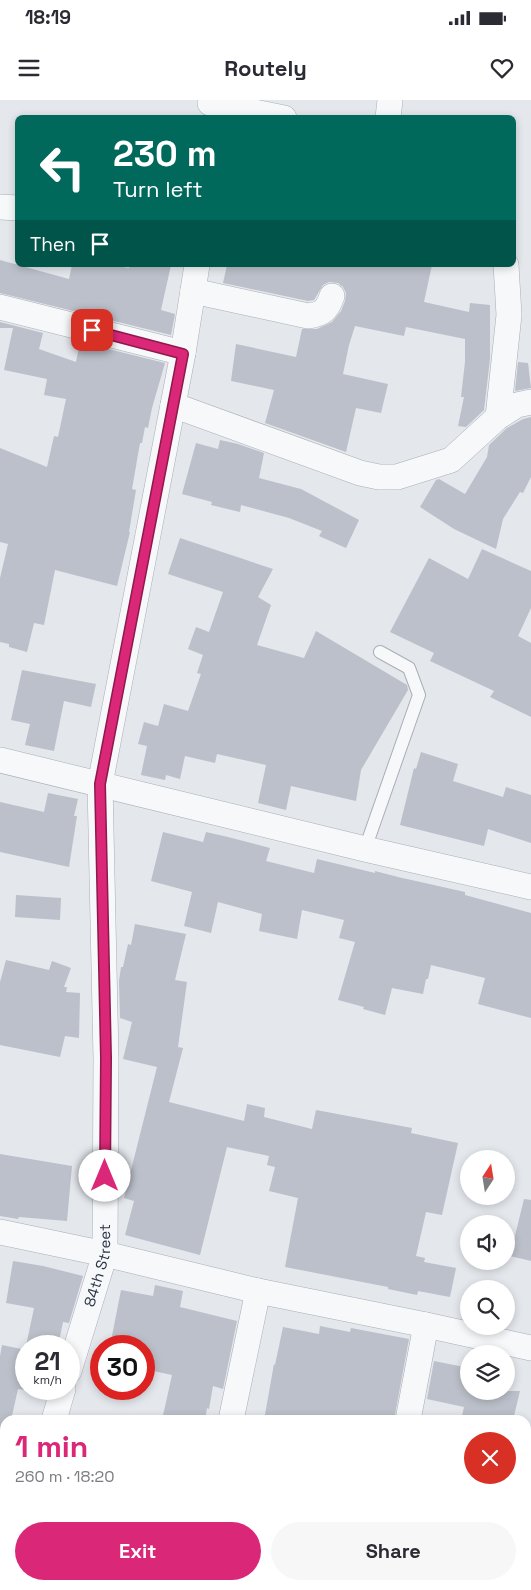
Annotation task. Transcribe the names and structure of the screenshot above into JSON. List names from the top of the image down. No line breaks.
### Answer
{"streets":{"street":["84th Street"]},"north":"top","page":{"status":"18:19","header":"Routely","turn":["230 m","Turn left"],"then":"Then","speed":"21 km/h","limit":"30","heading":["1 min","260 m · 18:20"],"buttons":["Exit","Share"]}}
